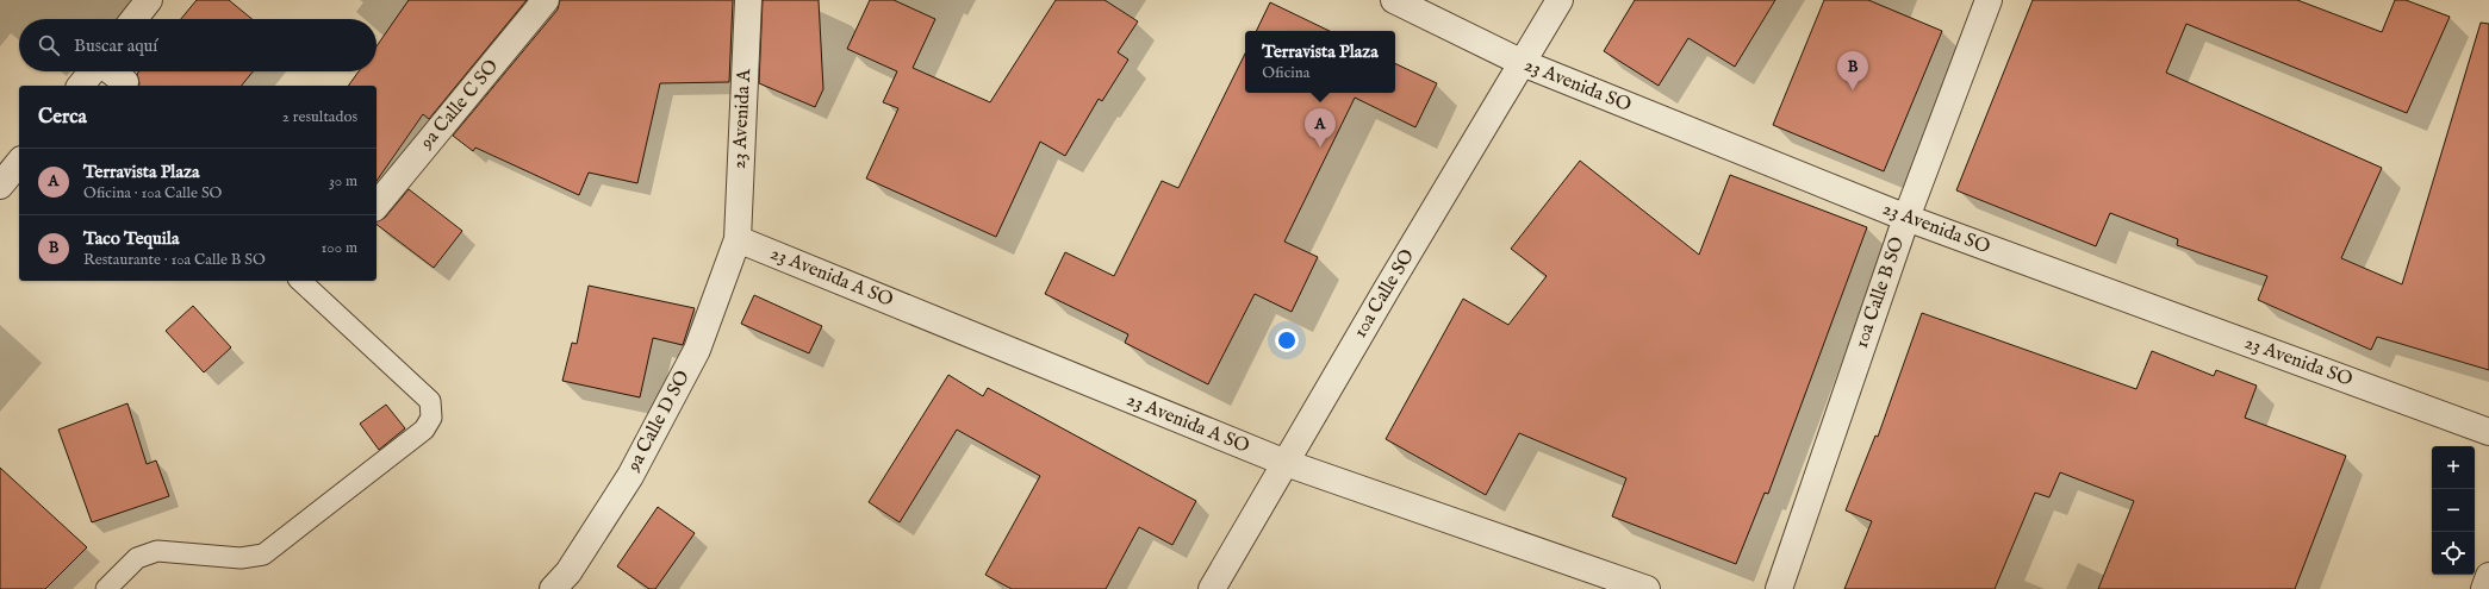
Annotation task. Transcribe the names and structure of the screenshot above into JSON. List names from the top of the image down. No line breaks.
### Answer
{"streets":{"street":["23 Avenida SO","9a Calle C SO","23 Avenida A","23 Avenida A SO","10a Calle B SO","10a Calle SO","9a Calle D SO"]},"crossings":[["23 Avenida SO","10a Calle B SO"],["23 Avenida SO","10a Calle SO"],["23 Avenida A","23 Avenida A SO"],["23 Avenida A","9a Calle D SO"],["23 Avenida A SO","10a Calle SO"],["23 Avenida A SO","9a Calle D SO"]],"page":{"search":"Buscar aquí","popup":["Terravista Plaza","Oficina"],"pins":["B","A"],"heading":["Cerca","2 resultados"],"list":[{"mark":"A","name":"Terravista Plaza","note":"Oficina · 10a Calle SO","value":"30 m"},{"mark":"B","name":"Taco Tequila","note":"Restaurante · 10a Calle B SO","value":"100 m"}],"map_buttons":["+","−"]}}
